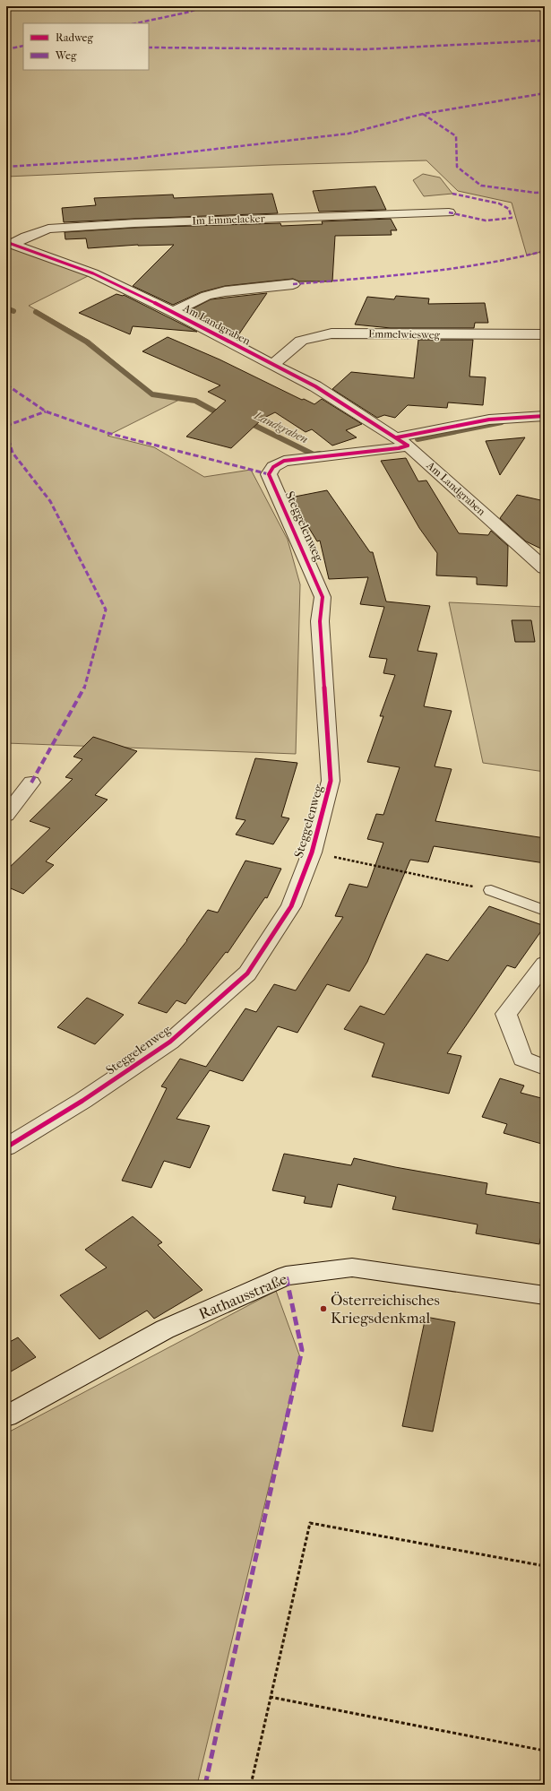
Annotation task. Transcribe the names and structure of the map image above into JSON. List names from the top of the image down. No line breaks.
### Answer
{"streets":{"street":["Im Emmelacker","Am Landgraben","Emmelwiesweg","Steggelenweg","Rathausstraße"]},"crossings":[["Im Emmelacker","Am Landgraben"],["Am Landgraben","Emmelwiesweg"],["Am Landgraben","Steggelenweg"]],"water":["Landgraben"],"places":["Österreichisches Kriegsdenkmal"],"legend":["Radweg","Weg"]}
